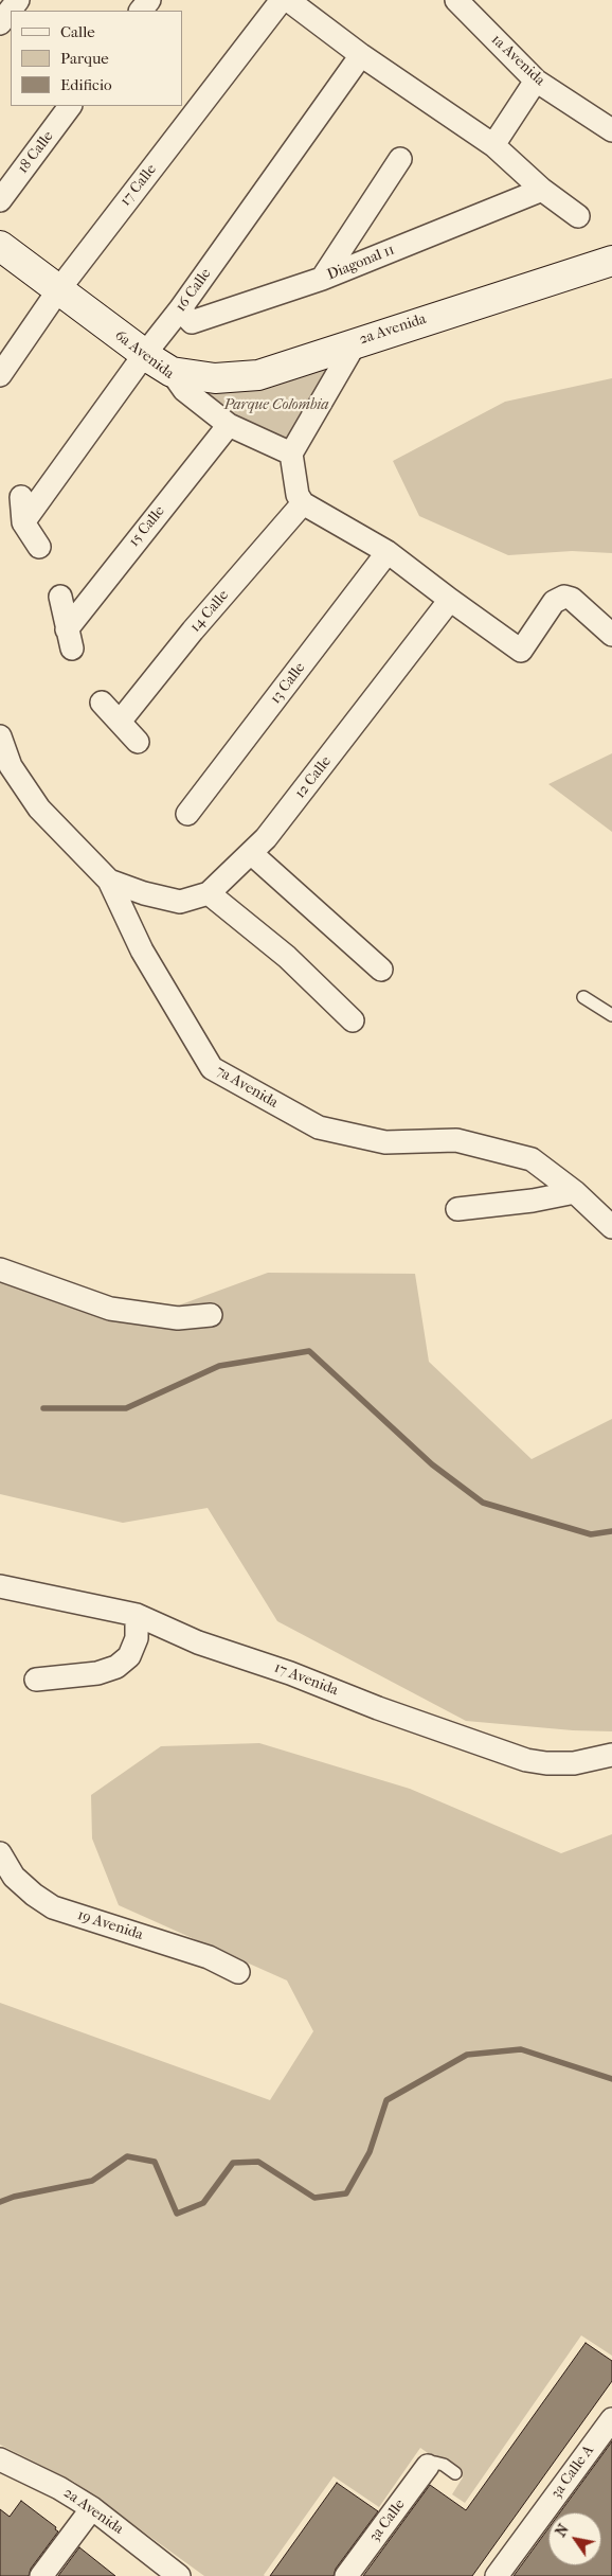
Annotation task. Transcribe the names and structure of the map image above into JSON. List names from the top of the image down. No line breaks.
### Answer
{"streets":{"main road":["2a Avenida","6a Avenida"],"street":["1a Avenida","18 Calle","17 Calle","Diagonal 11","16 Calle","15 Calle","14 Calle","13 Calle","12 Calle","7a Avenida","17 Avenida","19 Avenida","3a Calle A","3a Calle"]},"crossings":[["17 Calle","6a Avenida"],["Diagonal 11","16 Calle"],["16 Calle","6a Avenida"],["2a Avenida","6a Avenida"],["6a Avenida","15 Calle"],["12 Calle","7a Avenida"]],"parks":["Parque Colombia"],"legend":["Calle","Parque","Edificio"],"north":"top left"}
